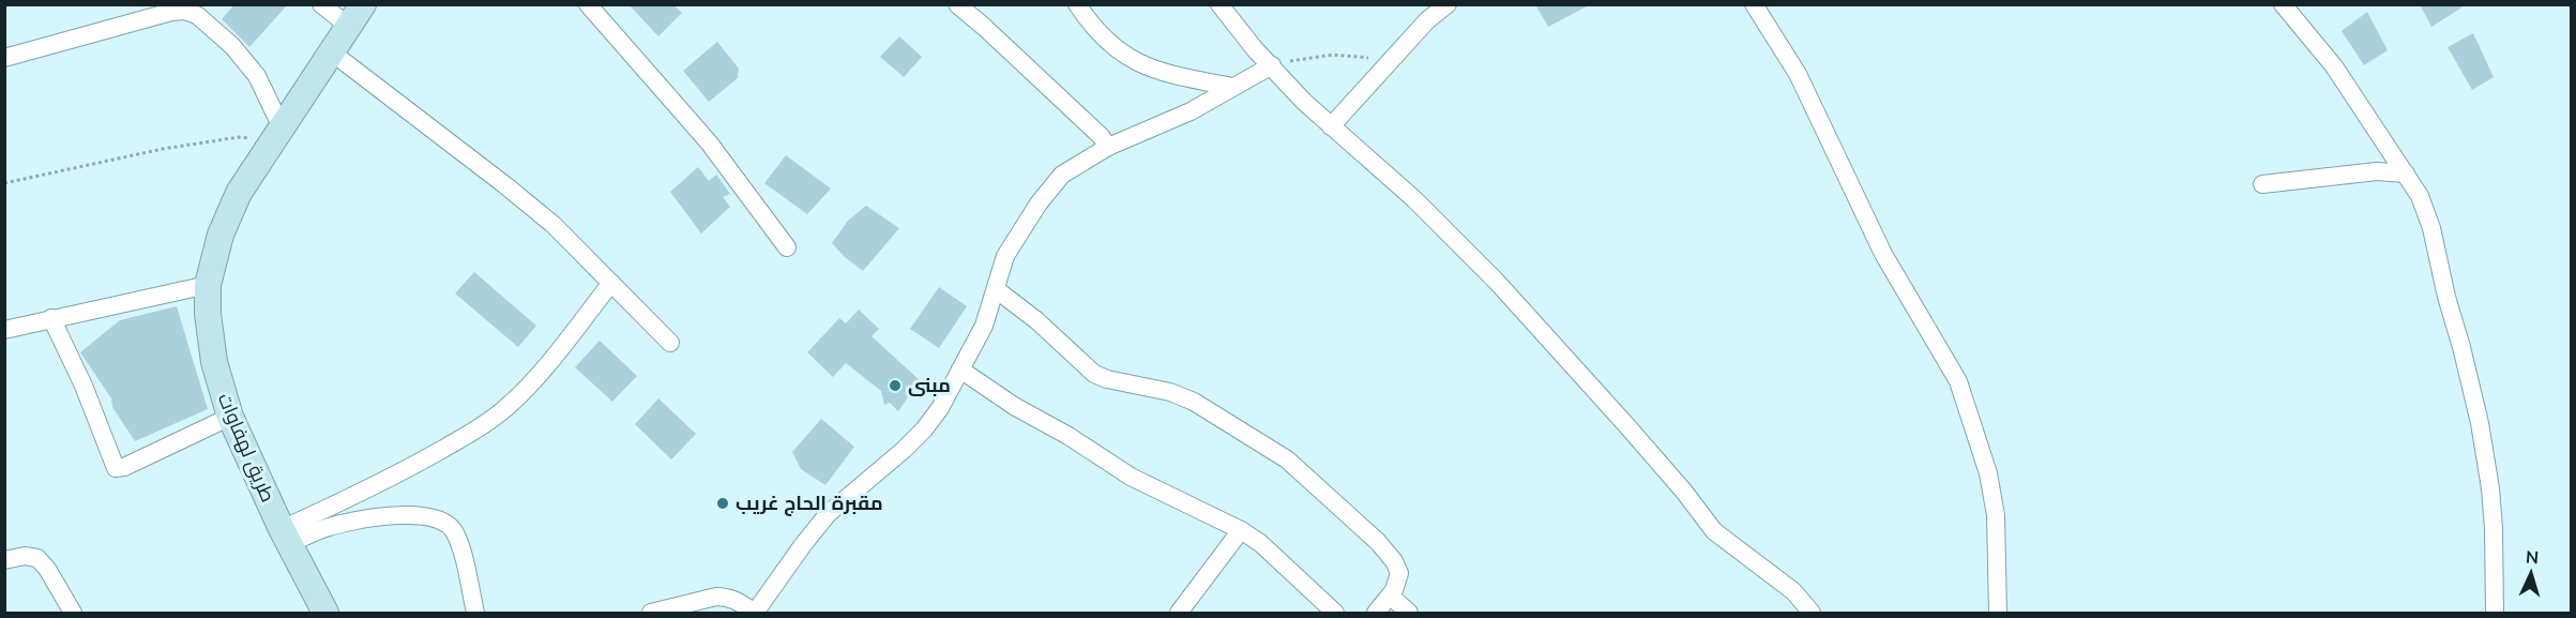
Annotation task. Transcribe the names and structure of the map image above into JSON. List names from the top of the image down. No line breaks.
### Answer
{"streets":{"street":["طريق لهفاوات"]},"places":["مبنى","مقبرة الحاج غريب"],"north":"top"}
